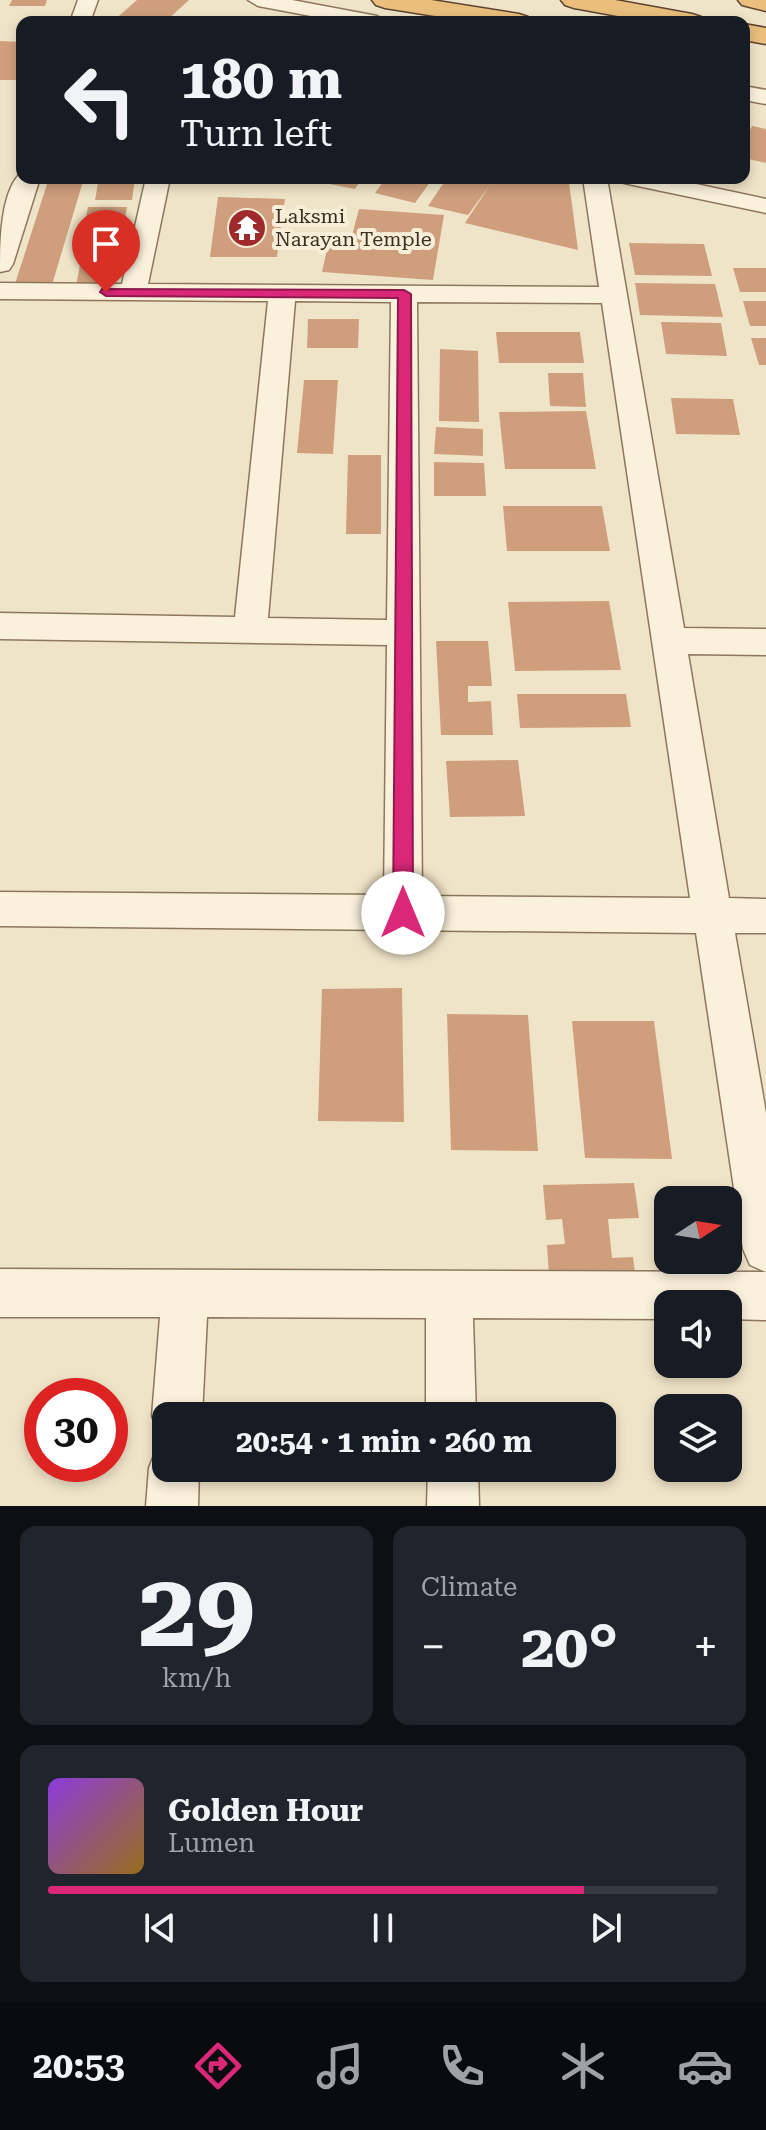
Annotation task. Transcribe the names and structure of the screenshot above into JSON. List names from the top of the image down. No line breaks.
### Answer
{"places":{"temple":["Laksmi Narayan Temple"]},"north":"right","page":{"turn":["180 m","Turn left"],"limit":"30","trip":"20:54 · 1 min · 260 m","tile":[["29","km/h"],"Climate"],"heat":["−","20°","+"],"song":["Golden Hour","Lumen"],"tabs":"20:53"}}
